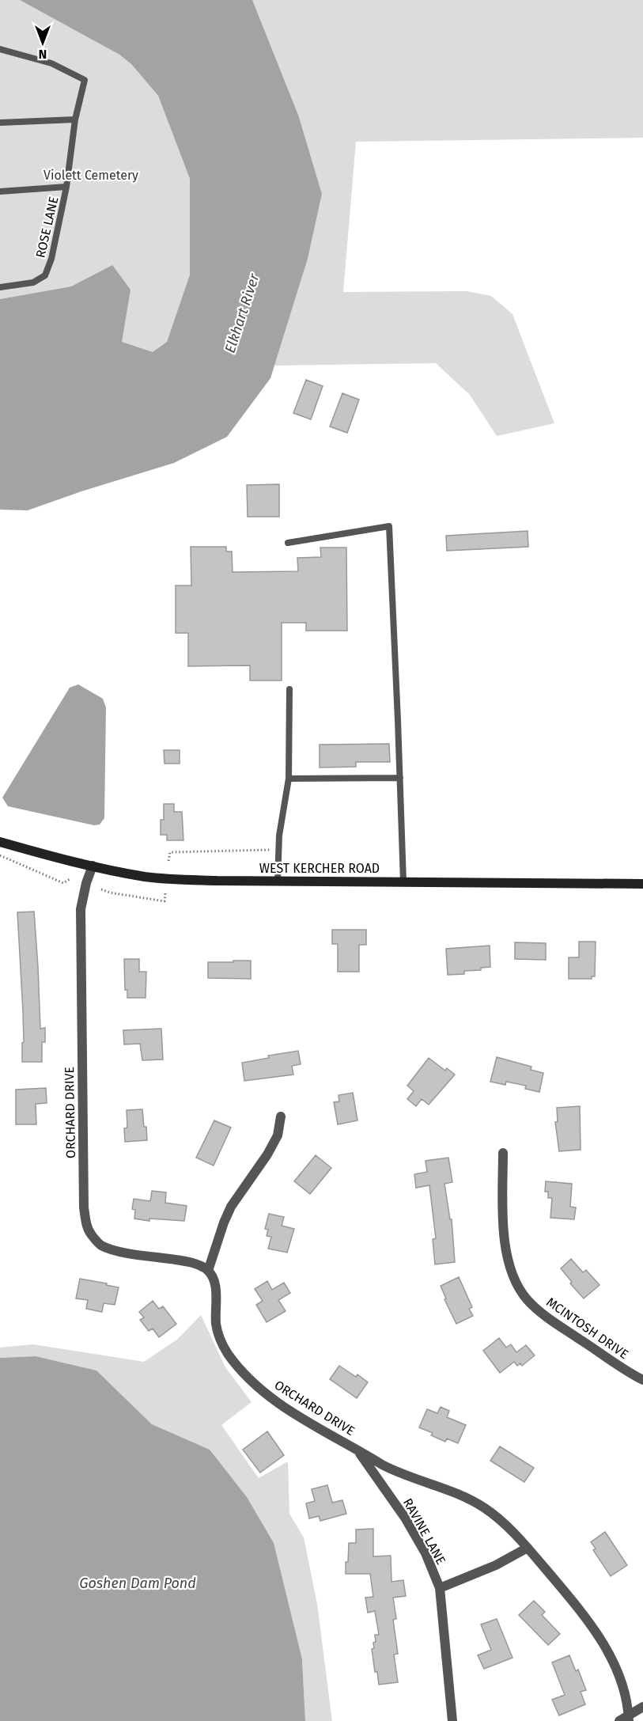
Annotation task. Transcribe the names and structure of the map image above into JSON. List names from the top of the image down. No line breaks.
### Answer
{"streets":{"main road":["WEST KERCHER ROAD"],"street":["ORCHARD DRIVE","MCINTOSH DRIVE","RAVINE LANE"],"lane":["ROSE LANE"]},"crossings":[["WEST KERCHER ROAD","ORCHARD DRIVE"],["ORCHARD DRIVE","RAVINE LANE"]],"water":["Elkhart River","Goshen Dam Pond"],"parks":["Violett Cemetery"],"north":"bottom"}
